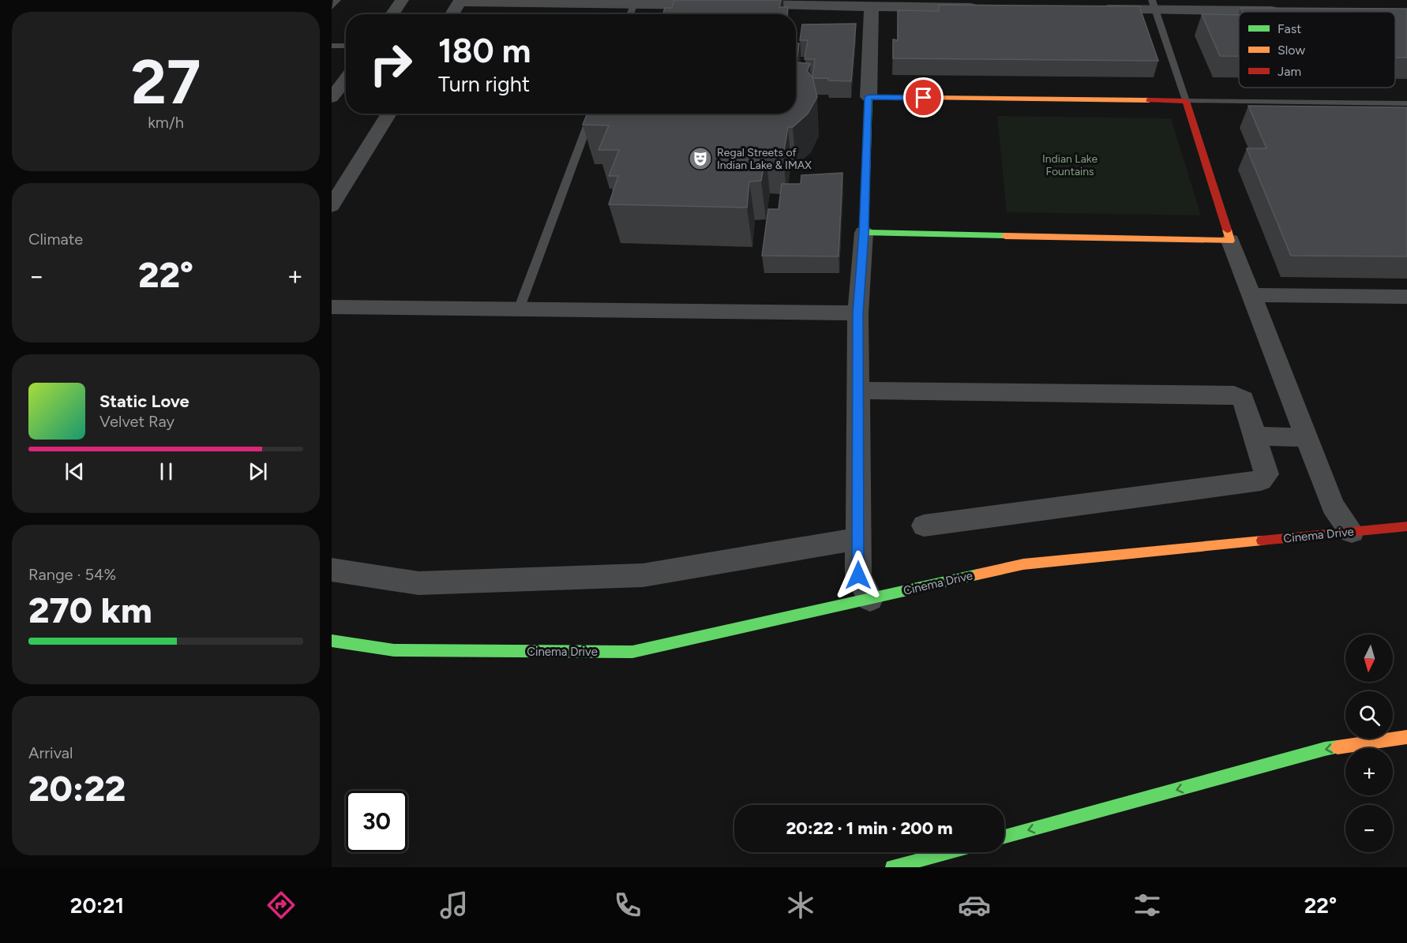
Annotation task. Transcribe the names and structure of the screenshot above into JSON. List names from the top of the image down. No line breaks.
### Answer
{"streets":{"main road":["Cinema Drive"]},"parks":["Indian Lake Fountains"],"places":{"theatre":["Regal Streets of Indian Lake & IMAX"]},"legend":["Fast","Slow","Jam"],"north":"bottom","page":{"tile":[["27","km/h"],"Climate",["Range · 54%","270 km"],["Arrival","20:22"]],"turn":["180 m","Turn right"],"heat":["−","22°","+"],"song":["Static Love","Velvet Ray"],"map_buttons":["+","−"],"limit":"30","trip":"20:22 · 1 min · 200 m","tabs":["20:21","22°"]}}
